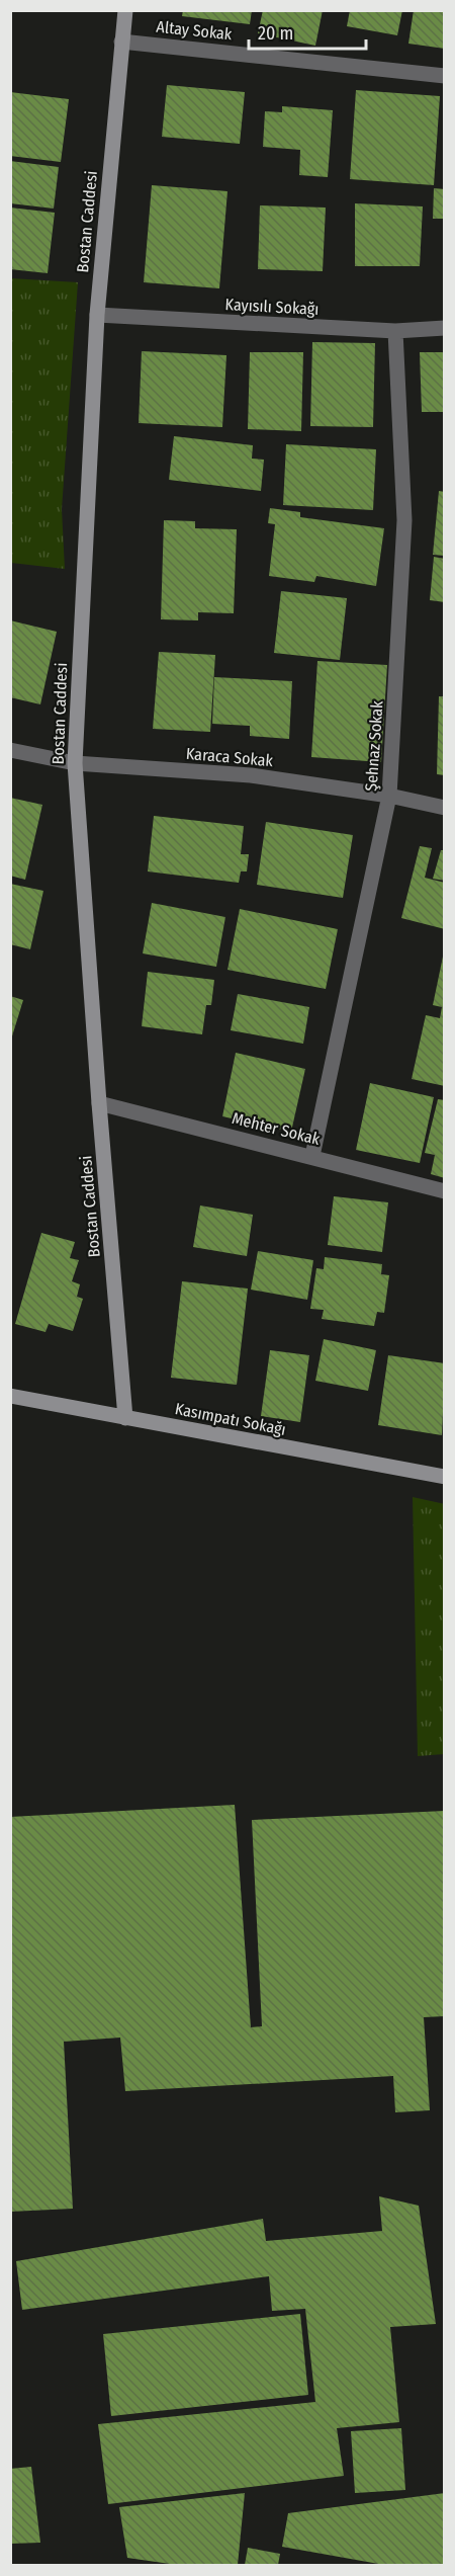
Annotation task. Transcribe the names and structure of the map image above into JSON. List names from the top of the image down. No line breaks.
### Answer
{"streets":{"street":["Altay Sokak","Bostan Caddesi","Kayısılı Sokağı","Şehnaz Sokak","Karaca Sokak","Mehter Sokak","Kasımpatı Sokağı"]},"crossings":[["Altay Sokak","Bostan Caddesi"],["Bostan Caddesi","Kayısılı Sokağı"],["Bostan Caddesi","Karaca Sokak"],["Bostan Caddesi","Mehter Sokak"],["Bostan Caddesi","Kasımpatı Sokağı"],["Kayısılı Sokağı","Şehnaz Sokak"],["Şehnaz Sokak","Karaca Sokak"],["Şehnaz Sokak","Mehter Sokak"]],"scale_bar":"20 m"}
